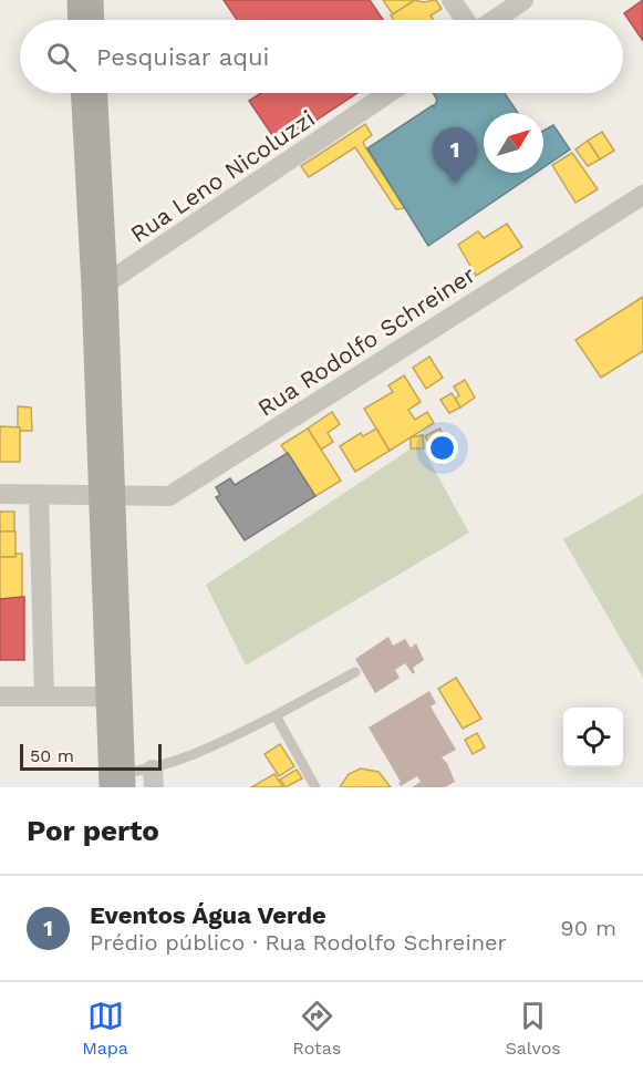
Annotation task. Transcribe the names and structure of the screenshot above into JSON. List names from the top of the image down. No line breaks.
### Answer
{"streets":{"street":["Rua Leno Nicoluzzi","Rua Rodolfo Schreiner"]},"scale_bar":"50 m","north":"top right","page":{"search":"Pesquisar aqui","pins":"1","scale":"50 m","heading":"Por perto","list":[{"mark":"1","name":"Eventos Água Verde","note":"Prédio público · Rua Rodolfo Schreiner","value":"90 m"}],"nav":["Mapa","Rotas","Salvos"]}}
